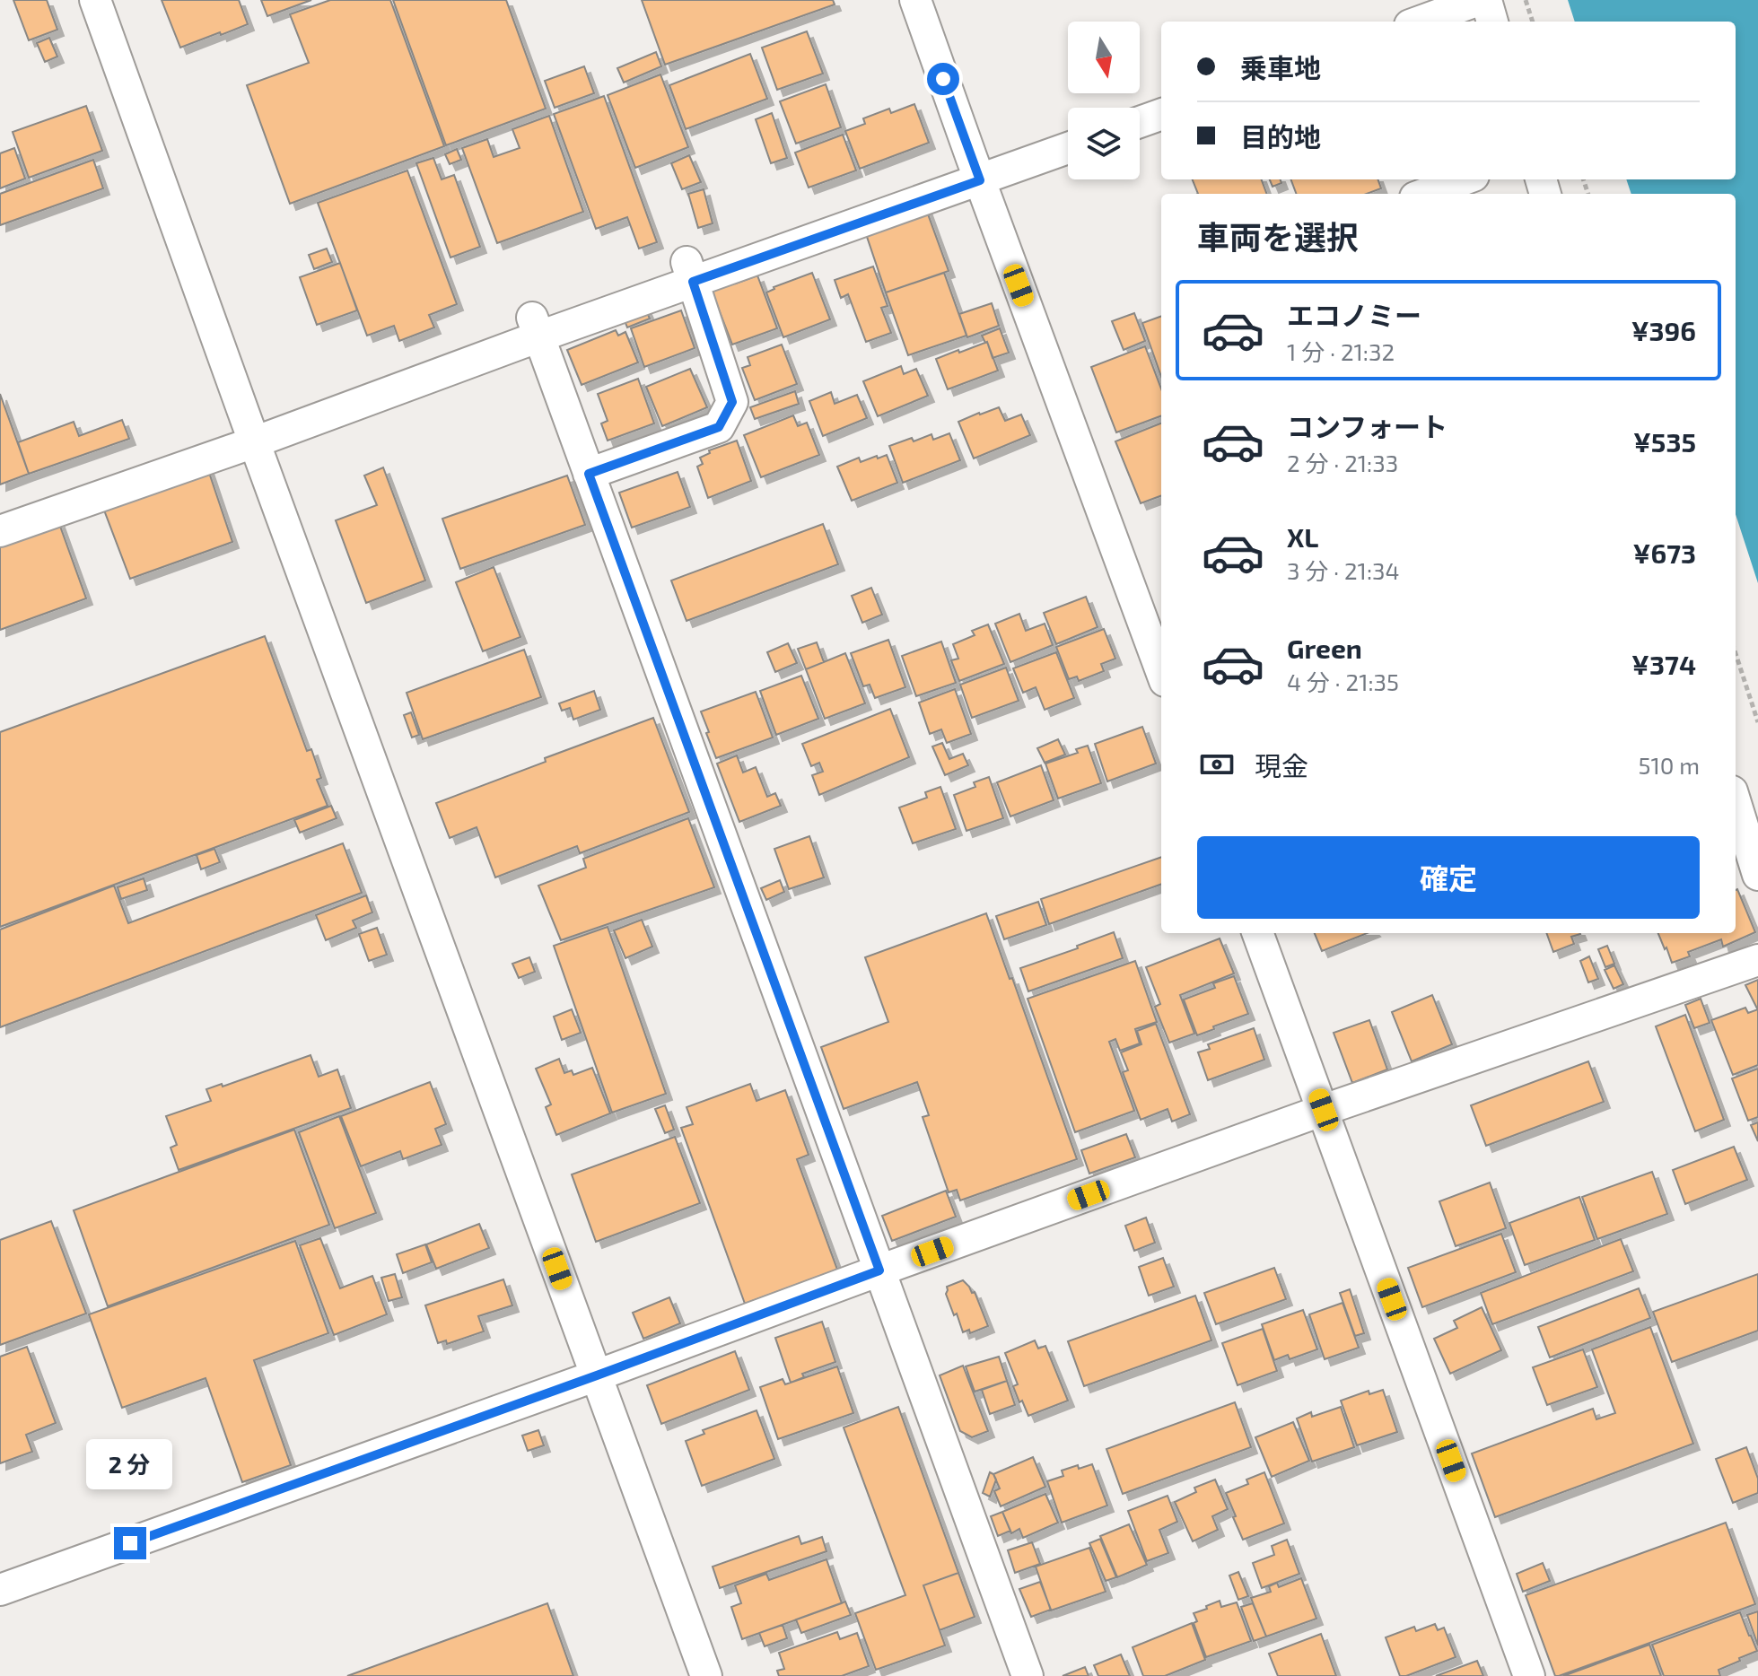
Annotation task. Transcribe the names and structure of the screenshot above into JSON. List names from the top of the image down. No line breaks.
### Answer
{"north":"bottom","page":{"banner":["乗車地","目的地"],"heading":"車両を選択","list":[{"name":"エコノミー","note":"1 分 · 21:32","value":"¥396"},{"name":"コンフォート","note":"2 分 · 21:33","value":"¥535"},{"name":"XL","note":"3 分 · 21:34","value":"¥673"},{"name":"Green","note":"4 分 · 21:35","value":"¥374"}],"pay":["現金","510 m"],"buttons":"確定","bubble":"2 分"}}
